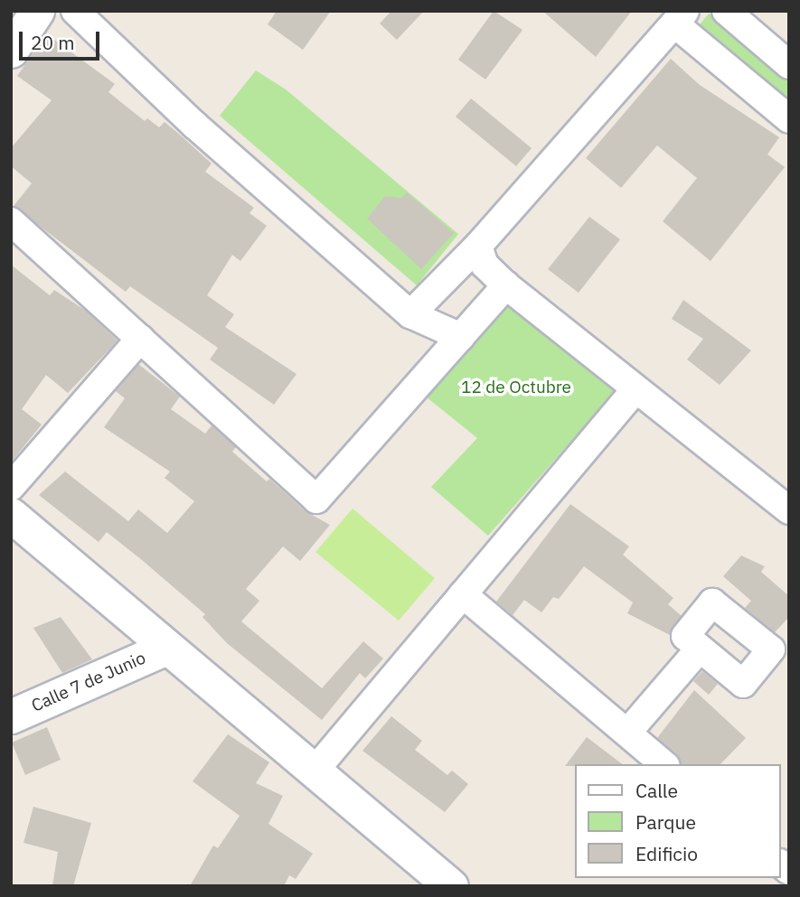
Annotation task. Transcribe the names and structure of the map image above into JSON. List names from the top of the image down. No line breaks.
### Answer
{"streets":{"street":["Calle 7 de Junio"]},"parks":["12 de Octubre"],"legend":["Calle","Parque","Edificio"],"scale_bar":"20 m"}
